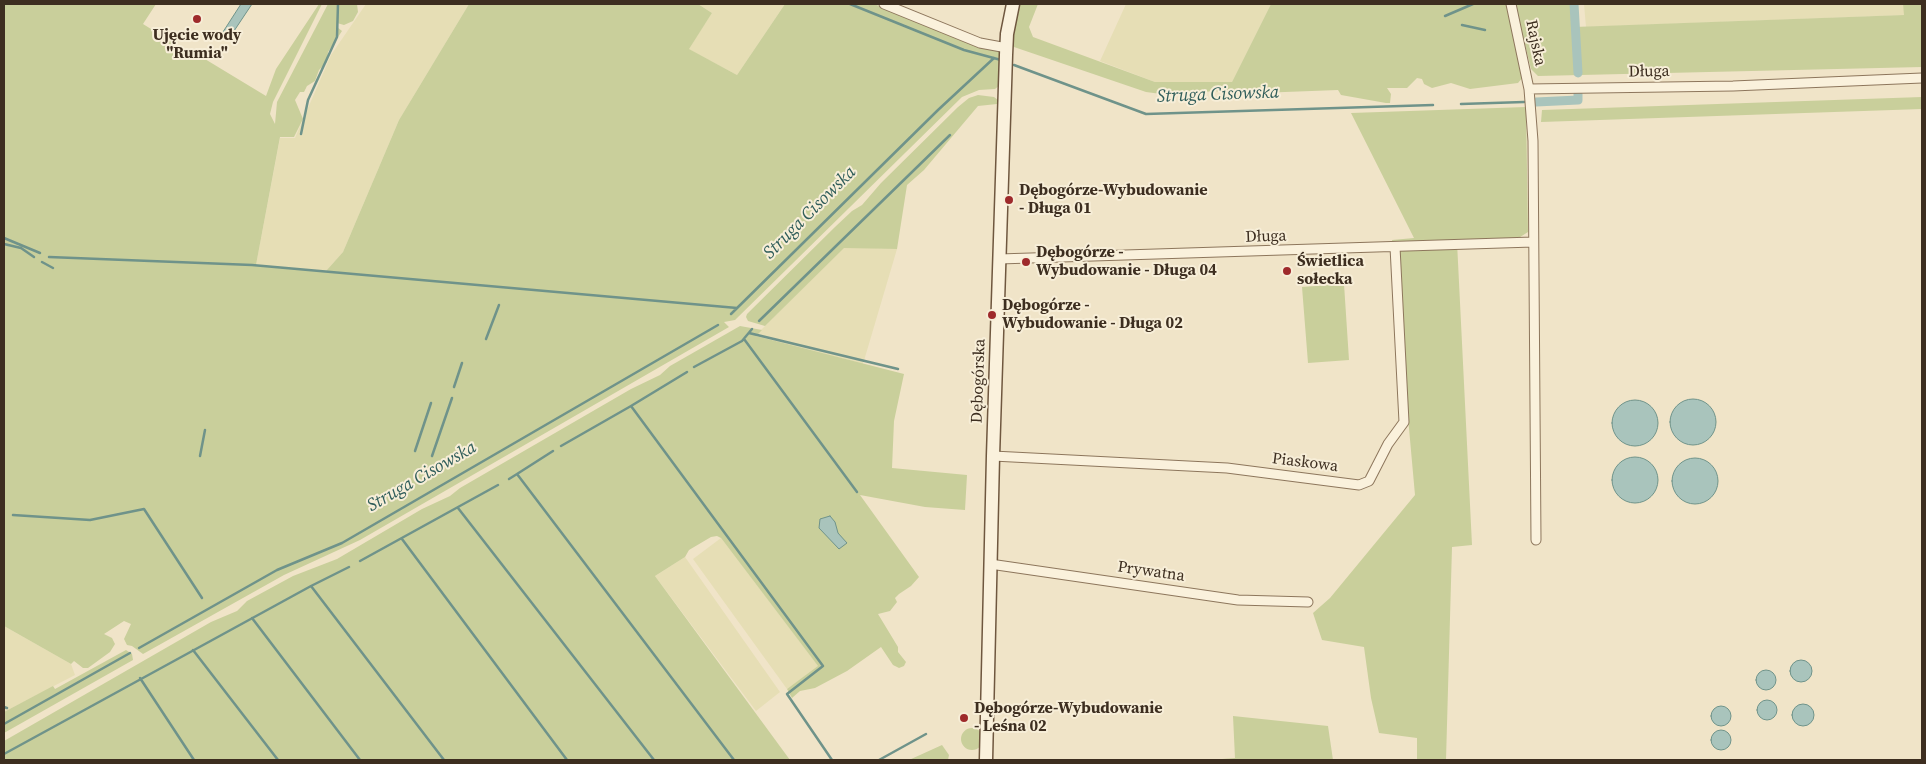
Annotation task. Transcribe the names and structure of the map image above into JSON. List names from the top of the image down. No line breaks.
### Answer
{"streets":{"street":["Rajska","Długa","Dębogórska","Piaskowa","Prywatna"]},"crossings":[["Rajska","Długa"],["Długa","Dębogórska"],["Długa","Piaskowa"],["Dębogórska","Piaskowa"],["Dębogórska","Prywatna"]],"water":["Struga Cisowska"],"places":["Ujęcie wody \"Rumia\"","Dębogórze-Wybudowanie - Długa 01","Dębogórze - Wybudowanie - Długa 04","Świetlica sołecka","Dębogórze - Wybudowanie - Długa 02","Dębogórze-Wybudowanie - Leśna 02"]}
